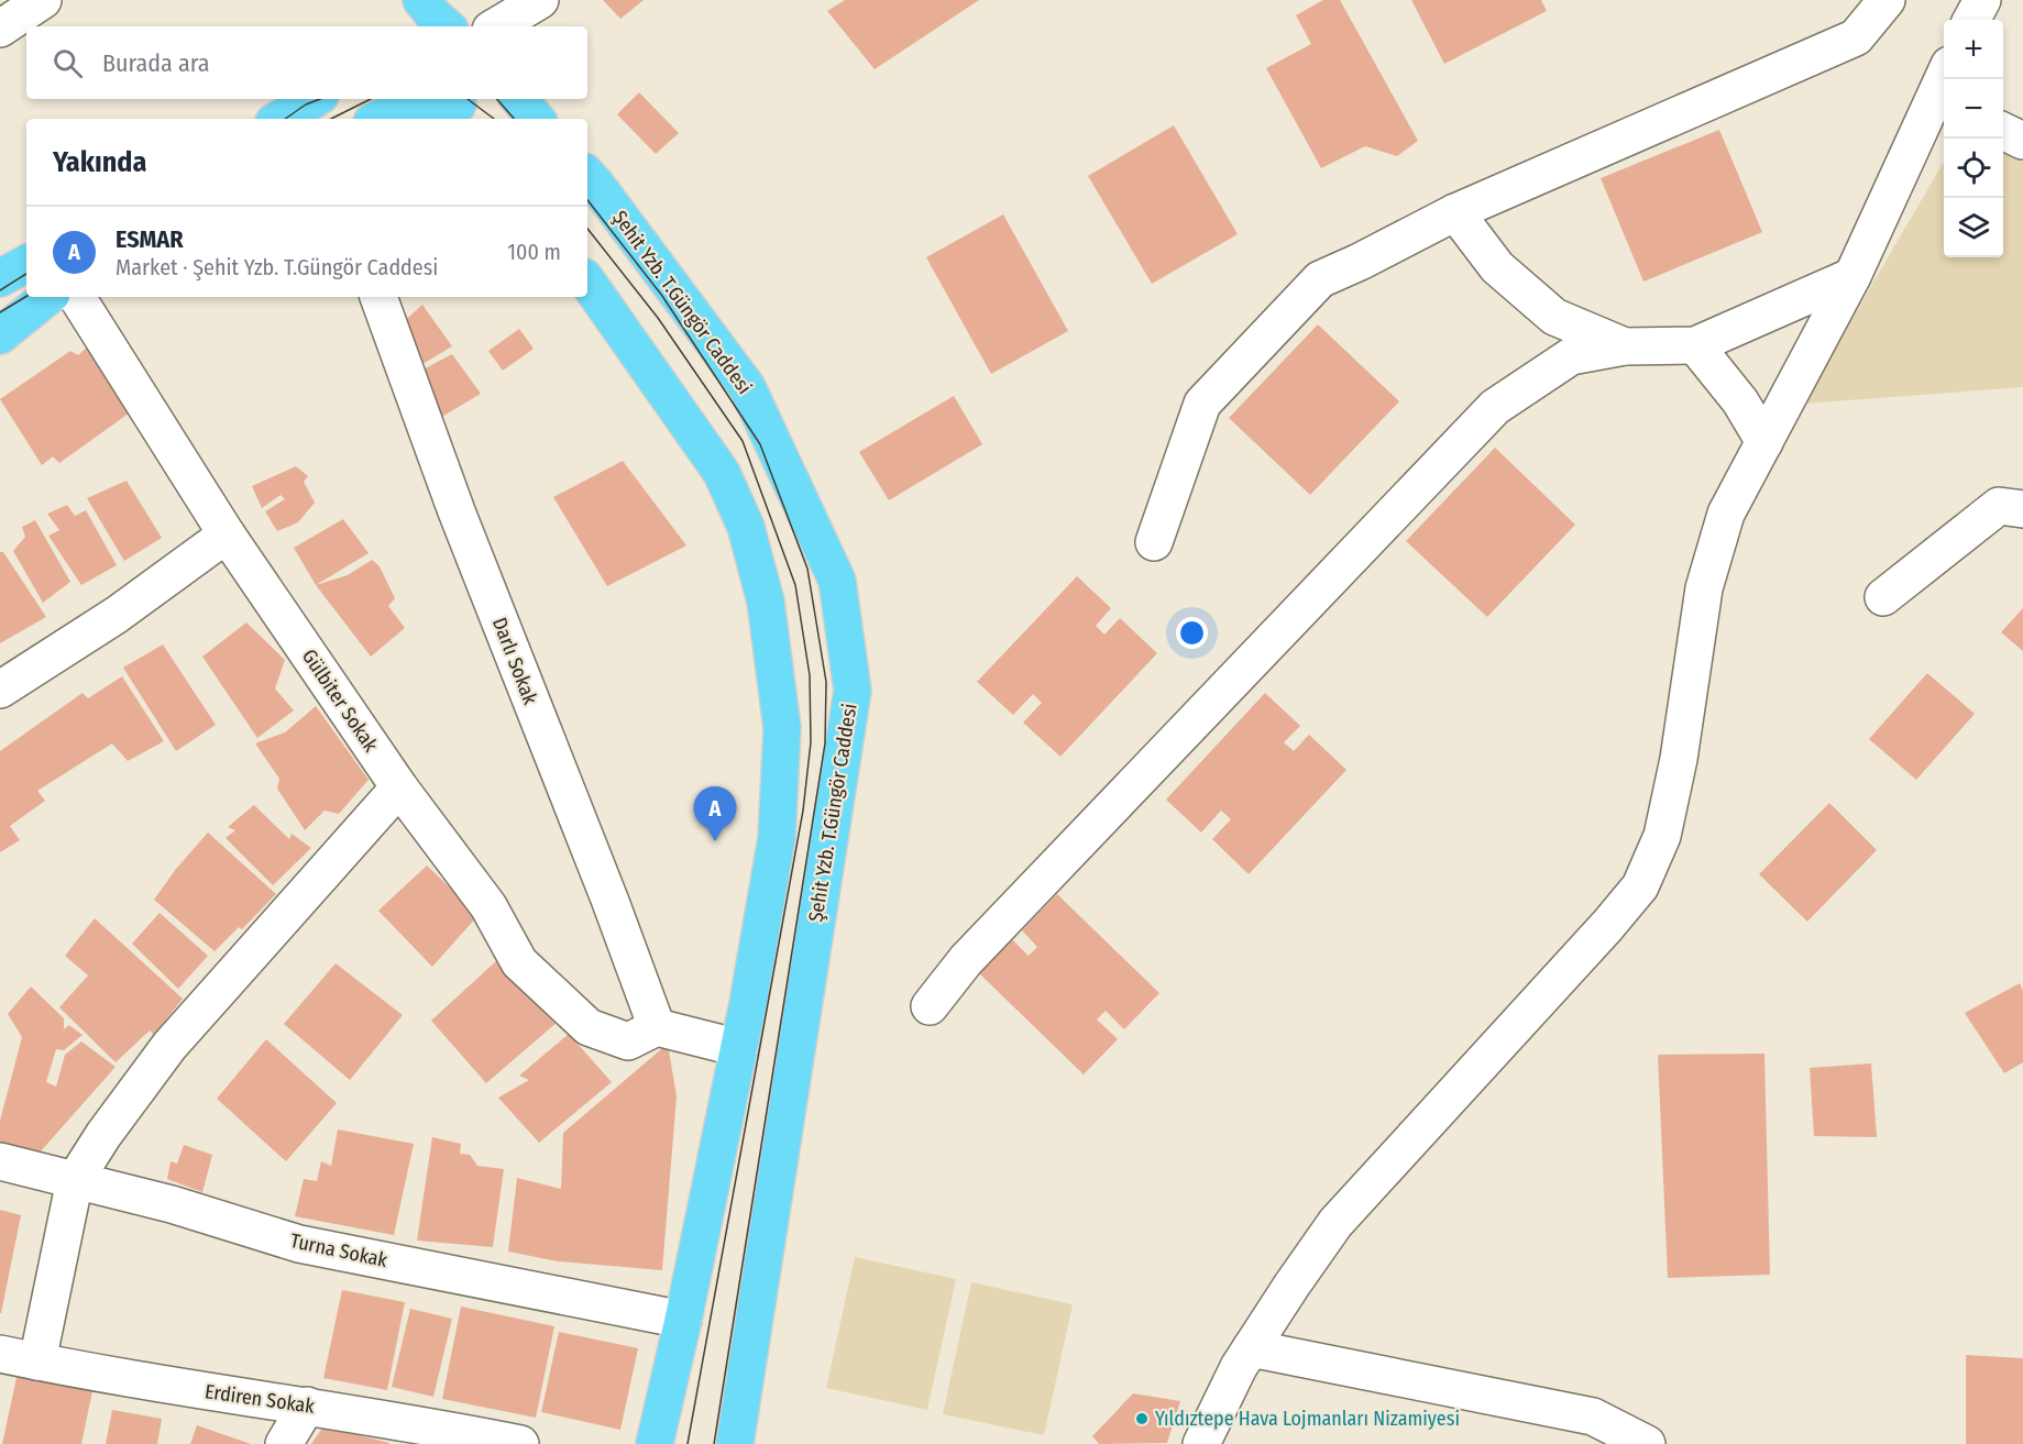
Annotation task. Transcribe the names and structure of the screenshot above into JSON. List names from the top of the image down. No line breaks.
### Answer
{"streets":{"main road":["Şehit Yzb. T.Güngör Caddesi"],"street":["Darlı Sokak","Gülbiter Sokak","Turna Sokak","Erdiren Sokak"]},"crossings":[["Darlı Sokak","Gülbiter Sokak"]],"places":["Yıldıztepe Hava Lojmanları Nizamiyesi"],"page":{"map_buttons":["+","−"],"search":"Burada ara","heading":"Yakında","list":[{"mark":"A","name":"ESMAR","note":"Market · Şehit Yzb. T.Güngör Caddesi","value":"100 m"}],"pins":"A"}}
